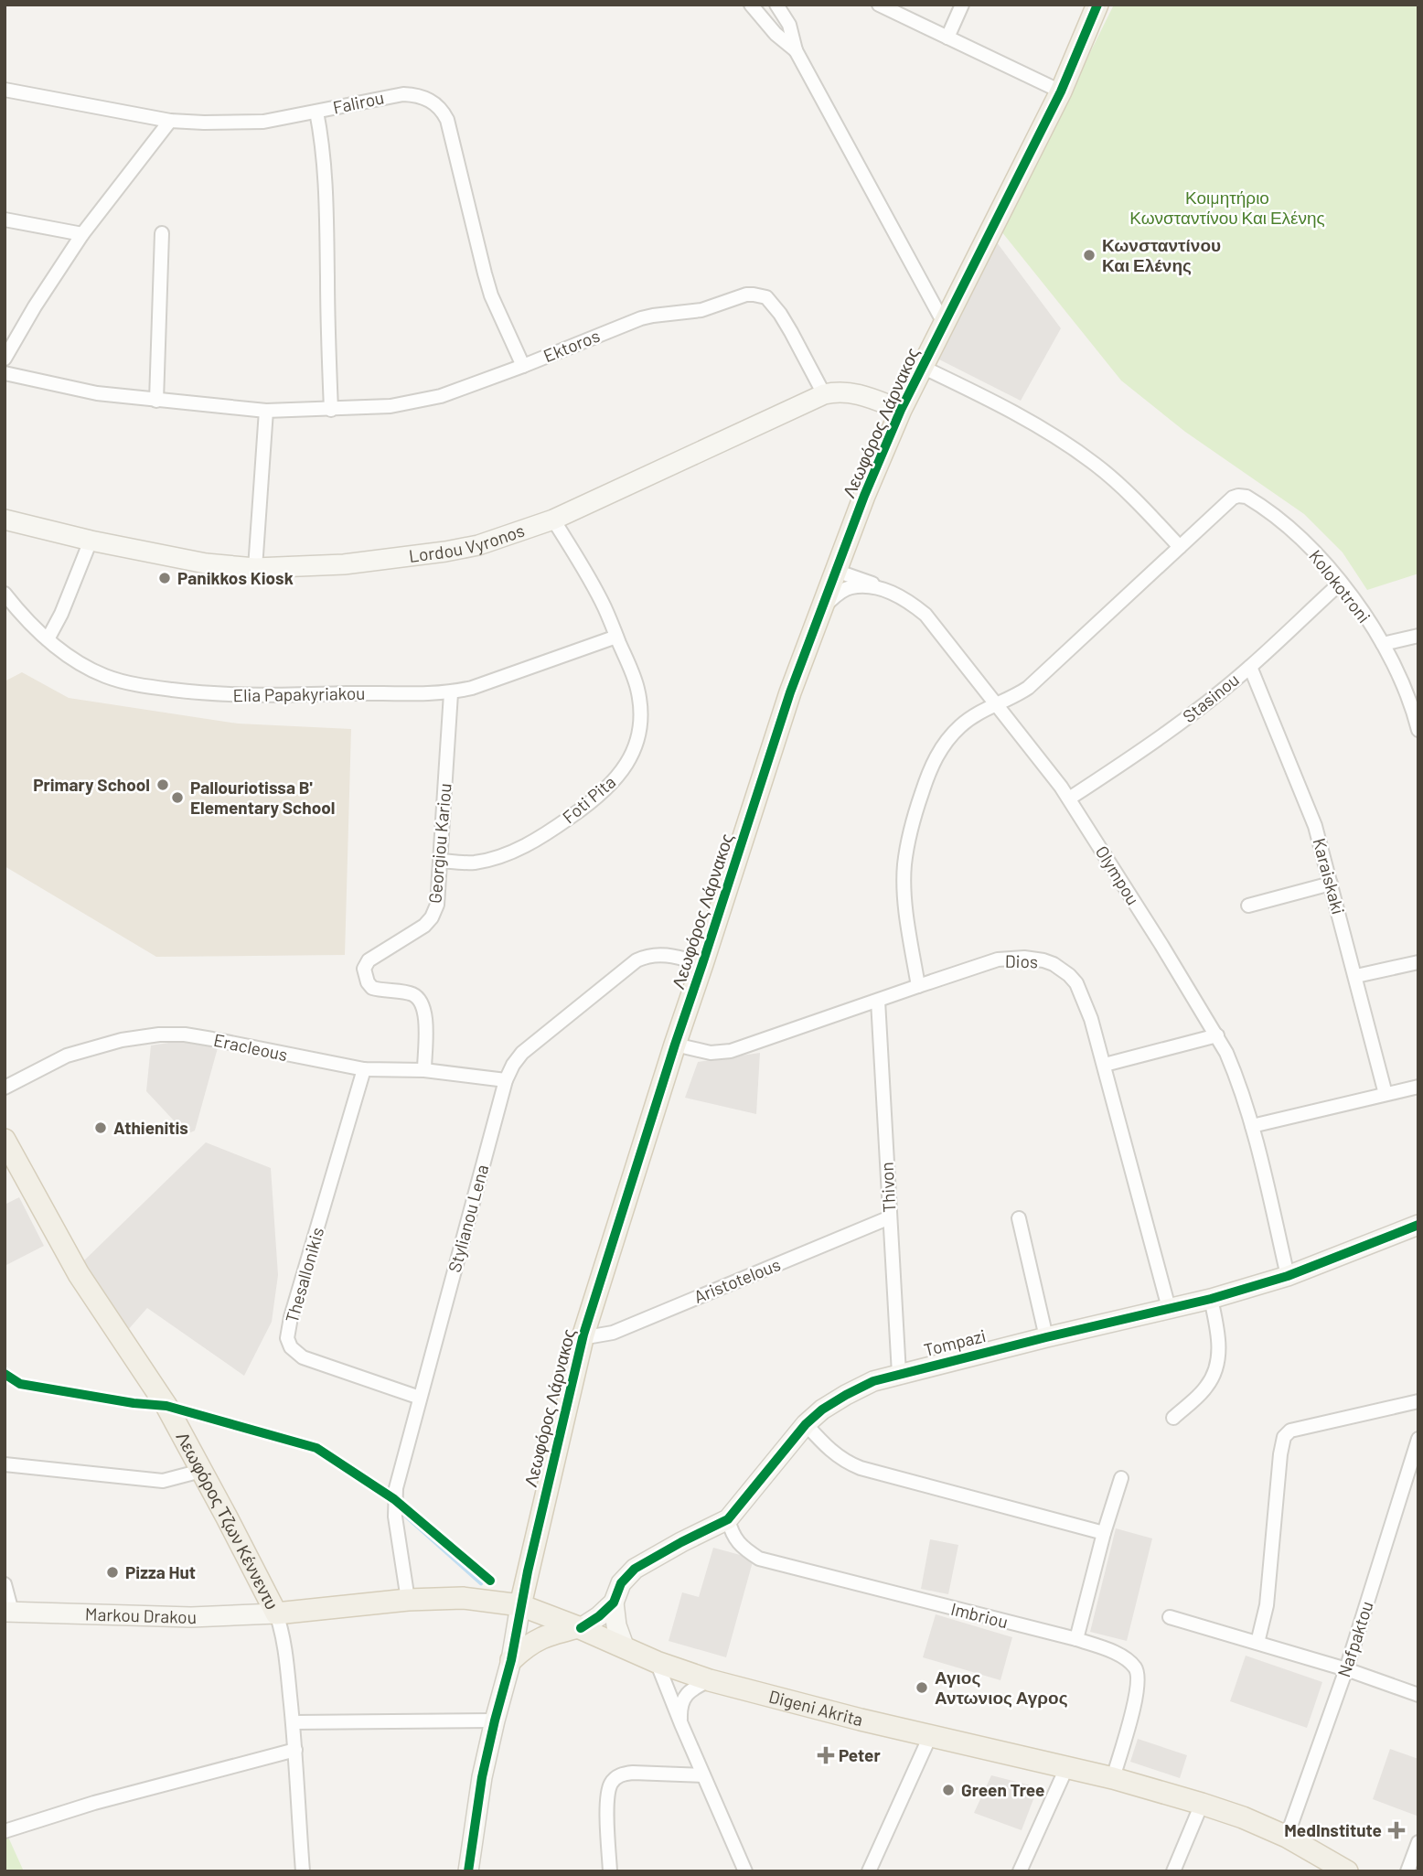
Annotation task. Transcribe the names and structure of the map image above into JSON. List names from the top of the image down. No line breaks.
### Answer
{"streets":{"main road":["Λεωφόρος Λάρνακος","Λεωφόρος Τζων Κέννεντυ","Digeni Akrita"],"street":["Falirou","Ektoros","Lordou Vyronos","Kolokotroni","Elia Papakyriakou","Stasinou","Foti Pita","Georgiou Kariou","Olympou","Karaiskaki","Dios","Eracleous","Thivon","Stylianou Lena","Thesallonikis","Aristotelous","Tompazi","Markou Drakou","Imbriou","Nafpaktou"]},"crossings":[["Falirou","Ektoros"],["Ektoros","Lordou Vyronos"],["Λεωφόρος Λάρνακος","Lordou Vyronos"],["Λεωφόρος Λάρνακος","Olympou"],["Λεωφόρος Λάρνακος","Dios"],["Λεωφόρος Λάρνακος","Stylianou Lena"],["Λεωφόρος Λάρνακος","Aristotelous"],["Λεωφόρος Λάρνακος","Digeni Akrita"],["Lordou Vyronos","Foti Pita"],["Kolokotroni","Stasinou"],["Kolokotroni","Olympou"],["Kolokotroni","Dios"],["Elia Papakyriakou","Foti Pita"],["Elia Papakyriakou","Georgiou Kariou"],["Stasinou","Olympou"],["Stasinou","Karaiskaki"],["Foti Pita","Georgiou Kariou"],["Georgiou Kariou","Eracleous"],["Olympou","Tompazi"],["Dios","Thivon"],["Dios","Tompazi"],["Eracleous","Stylianou Lena"],["Eracleous","Thesallonikis"],["Thivon","Aristotelous"],["Thivon","Tompazi"],["Stylianou Lena","Thesallonikis"],["Stylianou Lena","Digeni Akrita"],["Tompazi","Imbriou"],["Tompazi","Digeni Akrita"],["Λεωφόρος Τζων Κέννεντυ","Markou Drakou"],["Λεωφόρος Τζων Κέννεντυ","Digeni Akrita"],["Markou Drakou","Digeni Akrita"],["Imbriou","Digeni Akrita"],["Nafpaktou","Digeni Akrita"]],"parks":["Κοιμητήριο Κωνσταντίνου Και Ελένης"],"places":{"other":["Κωνσταντίνου Και Ελένης","Panikkos Kiosk","Primary School","Pallouriotissa B' Elementary School","Athienitis","Pizza Hut","Αγιος Αντωνιος Αγρος","Green Tree"],"health":["Peter","MedInstitute"]}}
